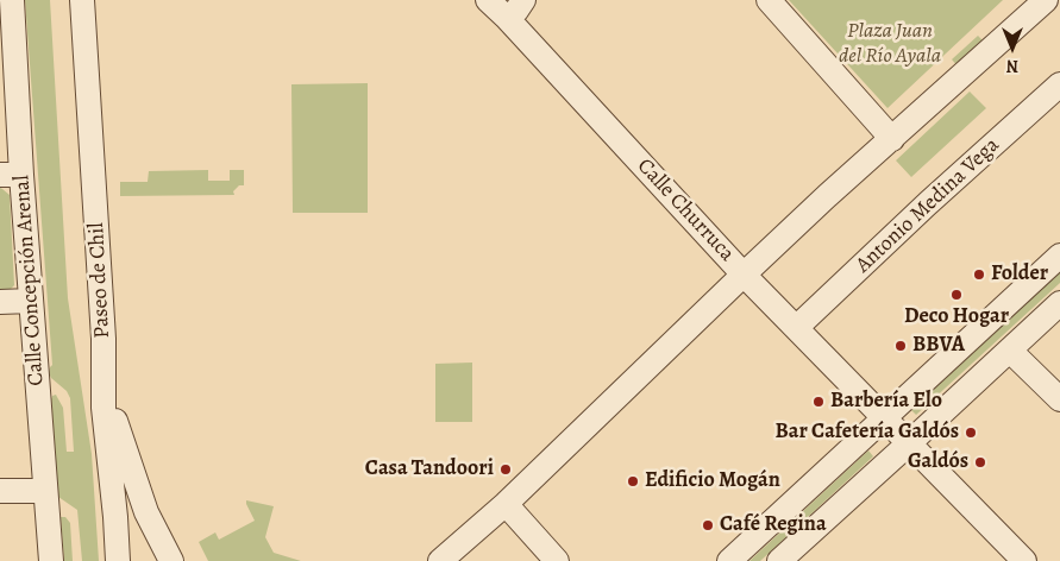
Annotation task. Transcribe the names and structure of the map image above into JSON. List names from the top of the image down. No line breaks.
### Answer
{"streets":{"street":["Antonio Medina Vega","Calle Churruca","Calle Concepción Arenal","Paseo de Chil"]},"crossings":[["Antonio Medina Vega","Calle Churruca"]],"parks":["Plaza Juan del Río Ayala"],"places":["Folder","Deco Hogar","BBVA","Barbería Elo","Bar Cafetería Galdós","Galdós","Casa Tandoori","Edificio Mogán","Café Regina"],"north":"bottom"}
